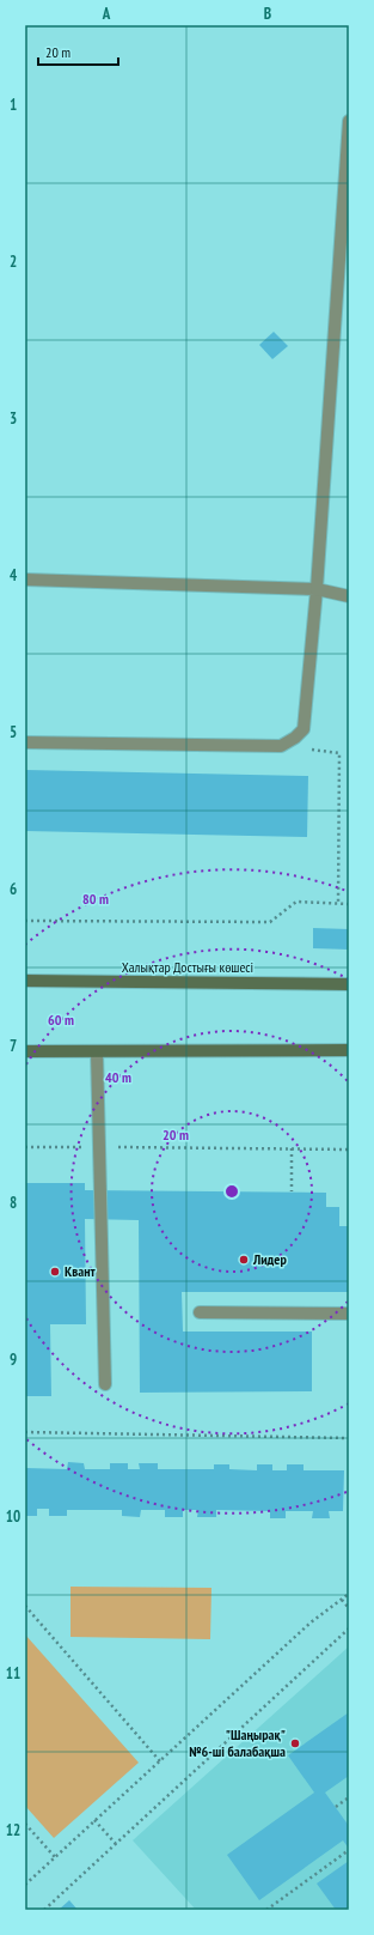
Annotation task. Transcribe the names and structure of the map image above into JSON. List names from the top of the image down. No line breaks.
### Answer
{"streets":{"main road":["Халықтар Достығы көшесі"]},"places":["Лидер","Квант","\"Шаңырақ\" №6-ші балабақша"],"scale_bar":"20 m","grid":{"columns":["A","B"],"rows":["1","2","3","4","5","6","7","8","9","10","11","12"]},"rings":["80 m","60 m","40 m","20 m"]}
